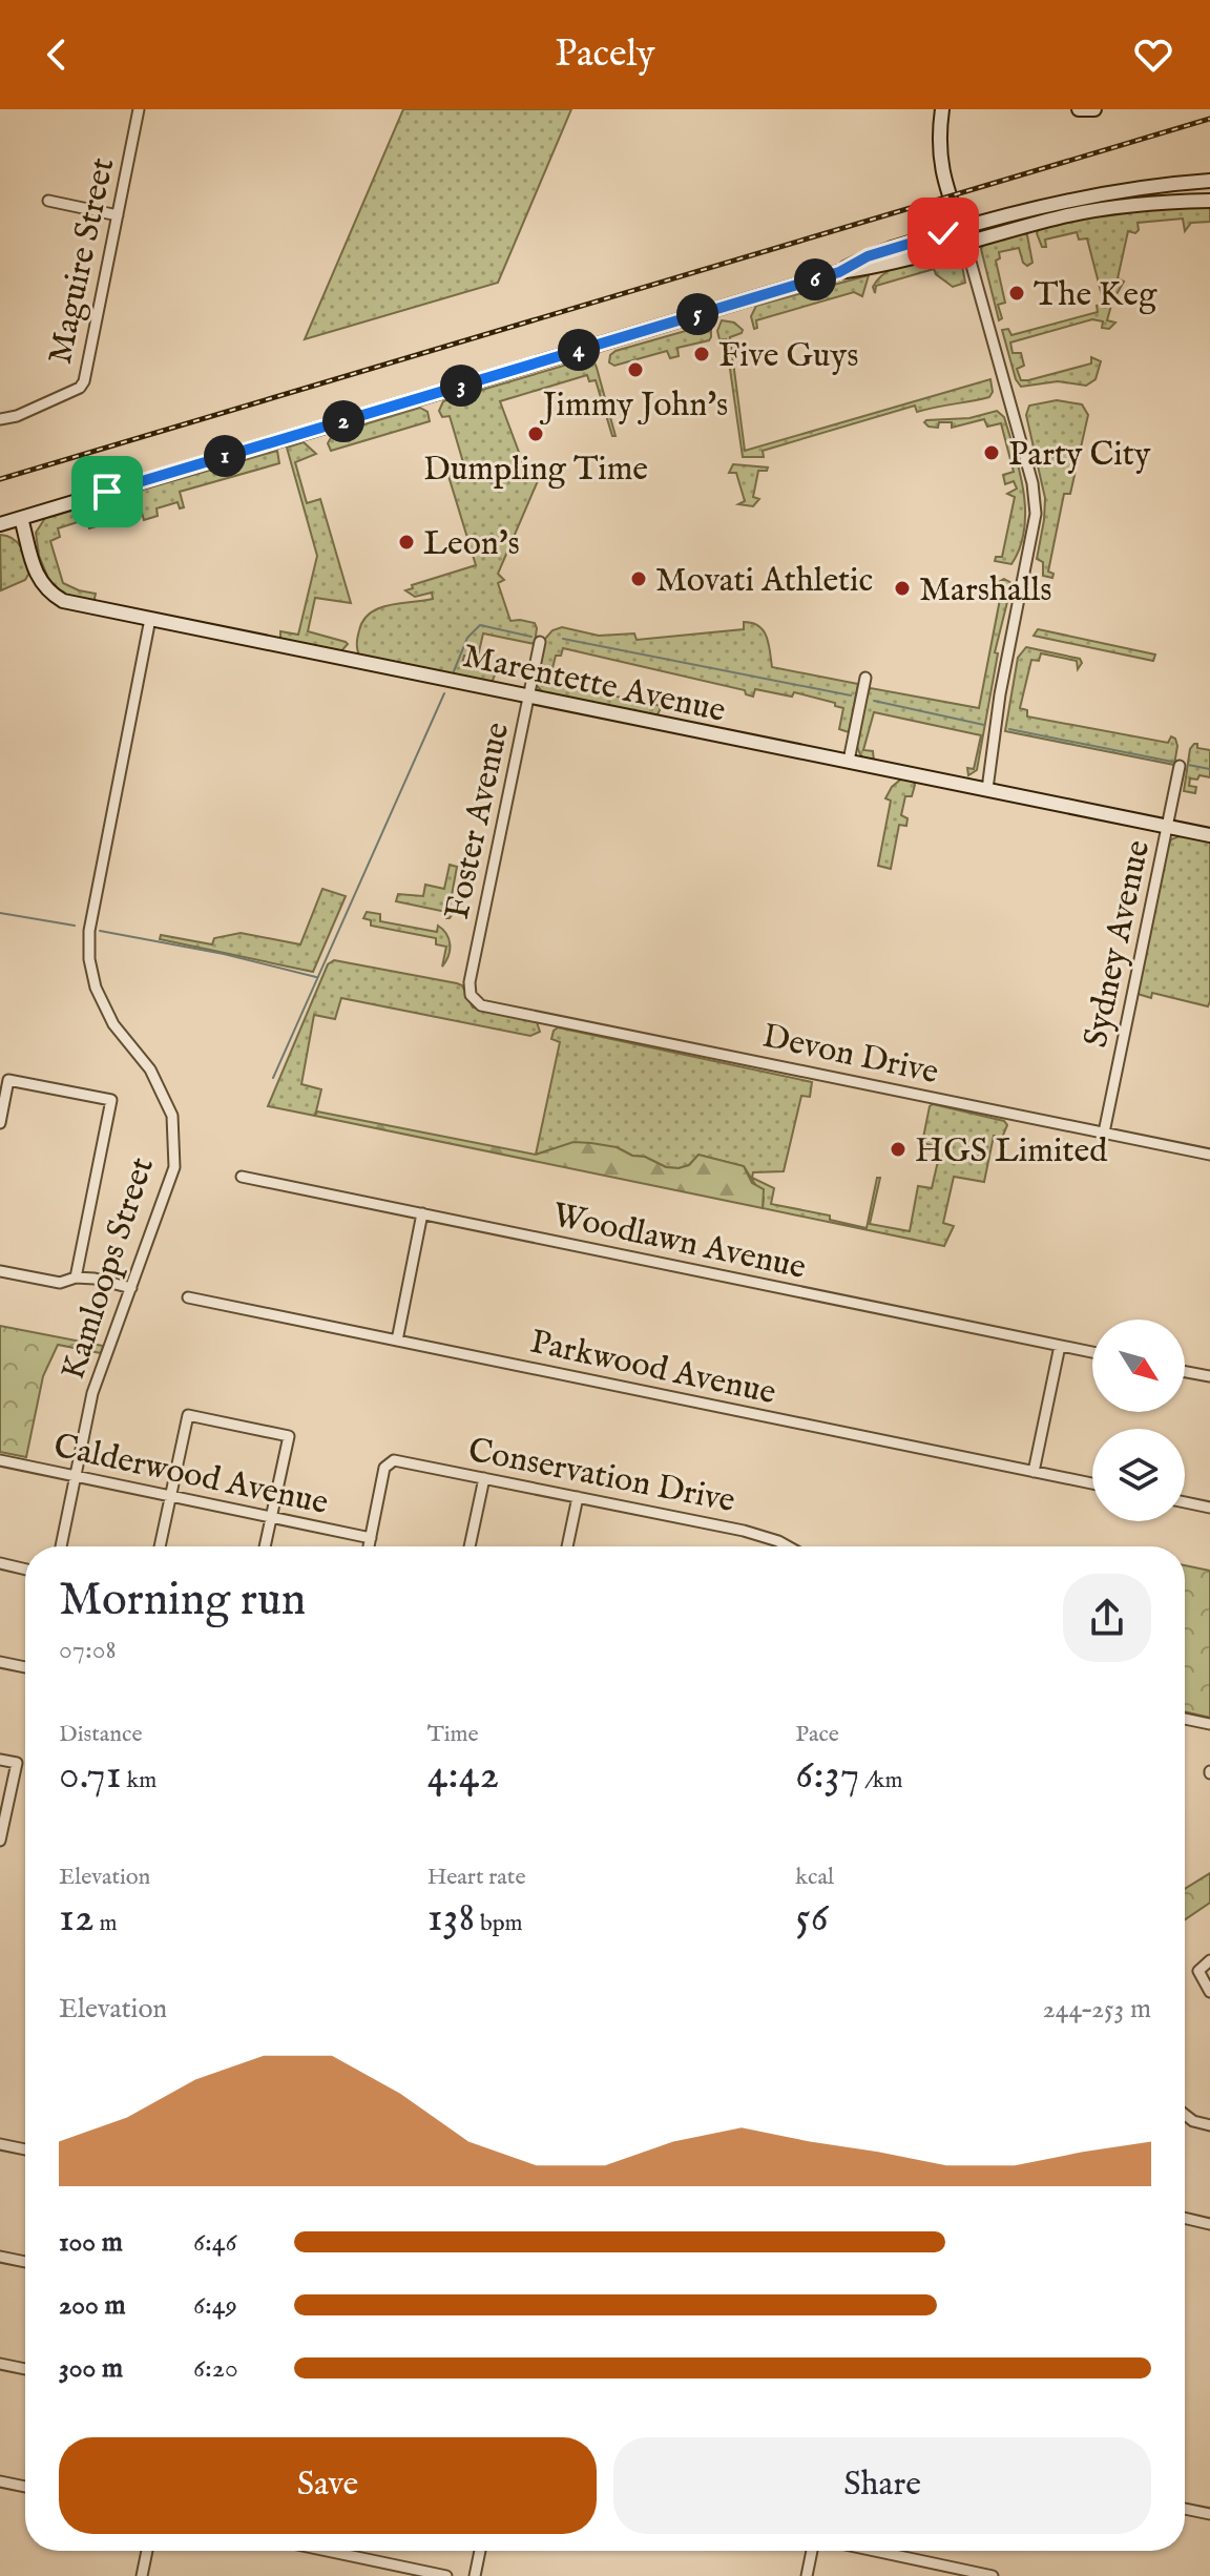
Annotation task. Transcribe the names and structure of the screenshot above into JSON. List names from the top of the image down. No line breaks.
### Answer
{"streets":{"main road":["Marentette Avenue"],"street":["Maguire Street","Foster Avenue","Sydney Avenue","Devon Drive","Woodlawn Avenue","Kamloops Street","Parkwood Avenue","Calderwood Avenue","Conservation Drive"]},"crossings":[["Marentette Avenue","Foster Avenue"],["Marentette Avenue","Sydney Avenue"],["Marentette Avenue","Kamloops Street"],["Foster Avenue","Devon Drive"],["Sydney Avenue","Devon Drive"],["Kamloops Street","Calderwood Avenue"],["Calderwood Avenue","Conservation Drive"]],"places":["The Keg","Five Guys","Jimmy John's","Dumpling Time","Party City","Leon's","Movati Athletic","Marshalls","HGS Limited"],"north":"bottom right","page":{"header":"Pacely","pins":["6","5","4","3","2","1"],"heading":["Morning run","07:08"],"stats":[["Distance","0.71 km"],["Time","4:42"],["Pace","6:37 /km"],["Elevation","12 m"],["Heart rate","138 bpm"],["kcal","56"]],"chart":["Elevation","244–253 m"],"list":[{"name":"100 m","note":"6:46"},{"name":"200 m","note":"6:49"},{"name":"300 m","note":"6:20"}],"buttons":["Save","Share"]}}
